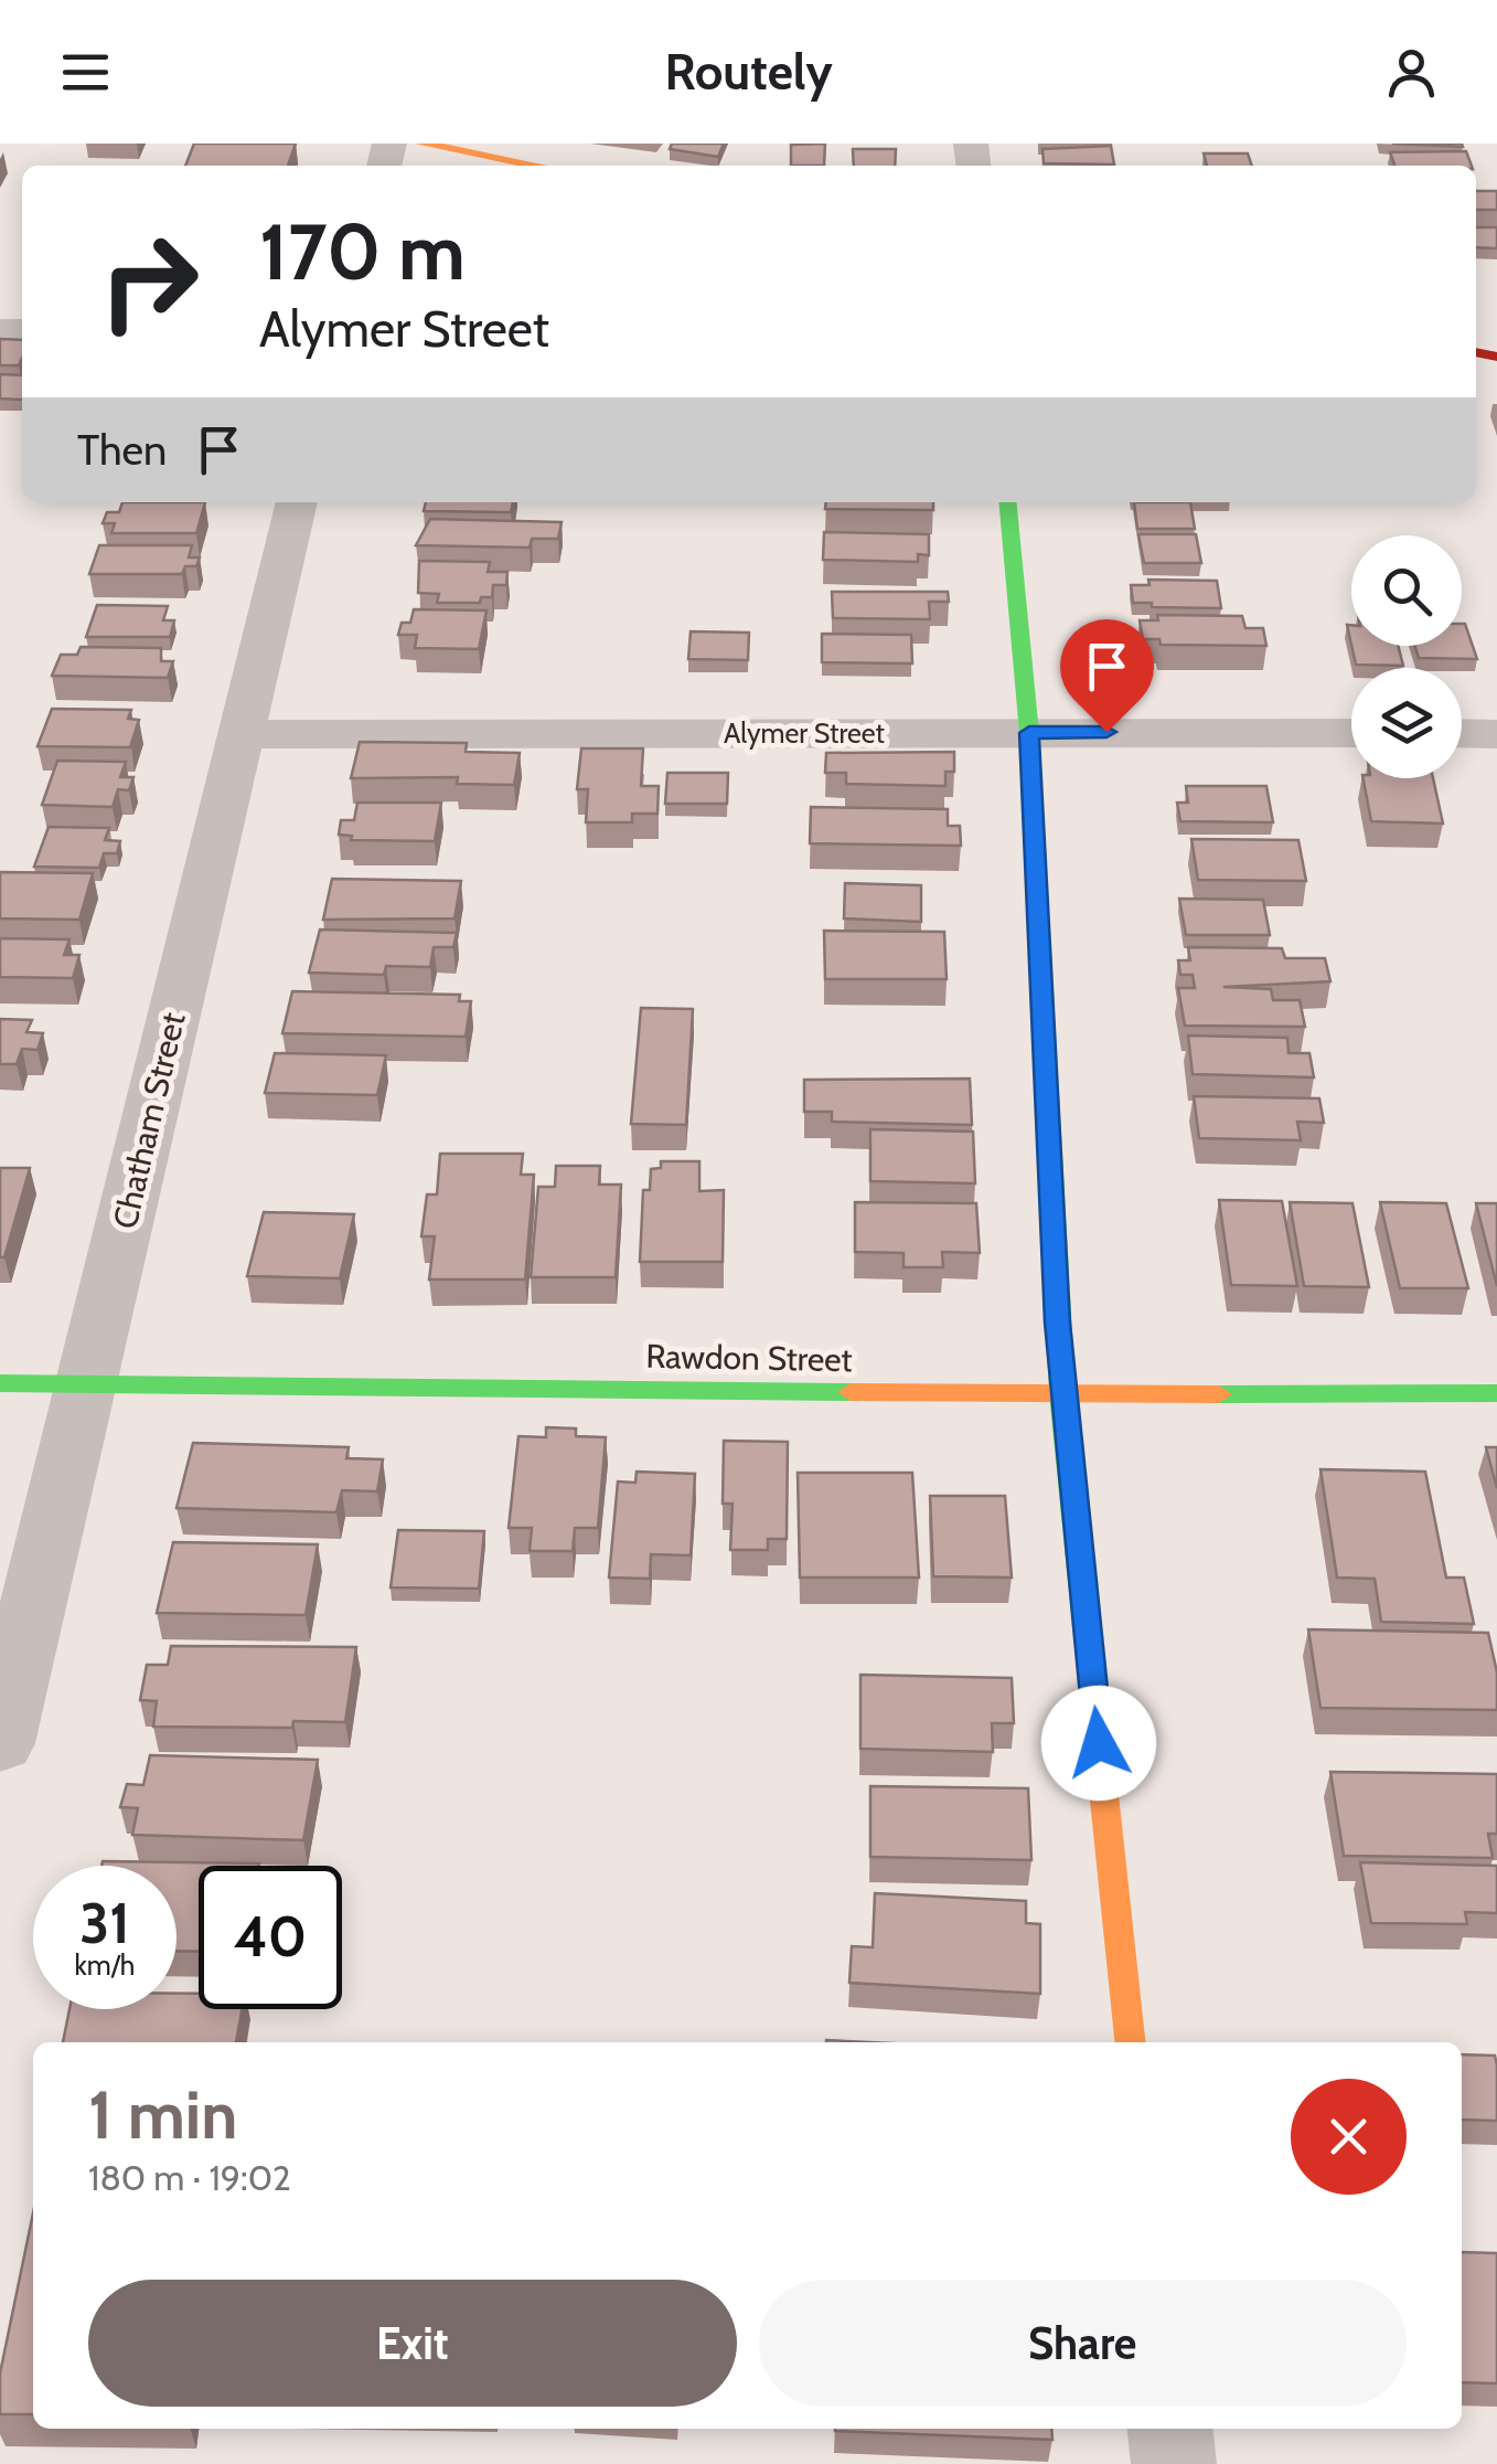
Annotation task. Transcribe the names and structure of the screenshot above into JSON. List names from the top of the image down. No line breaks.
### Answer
{"streets":{"street":["Alymer Street","Chatham Street","Rawdon Street"]},"crossings":[["Alymer Street","Chatham Street"],["Chatham Street","Rawdon Street"]],"page":{"header":"Routely","turn":["170 m","Alymer Street"],"then":"Then","speed":"31 km/h","limit":"40","heading":["1 min","180 m · 19:02"],"buttons":["Exit","Share"]}}
